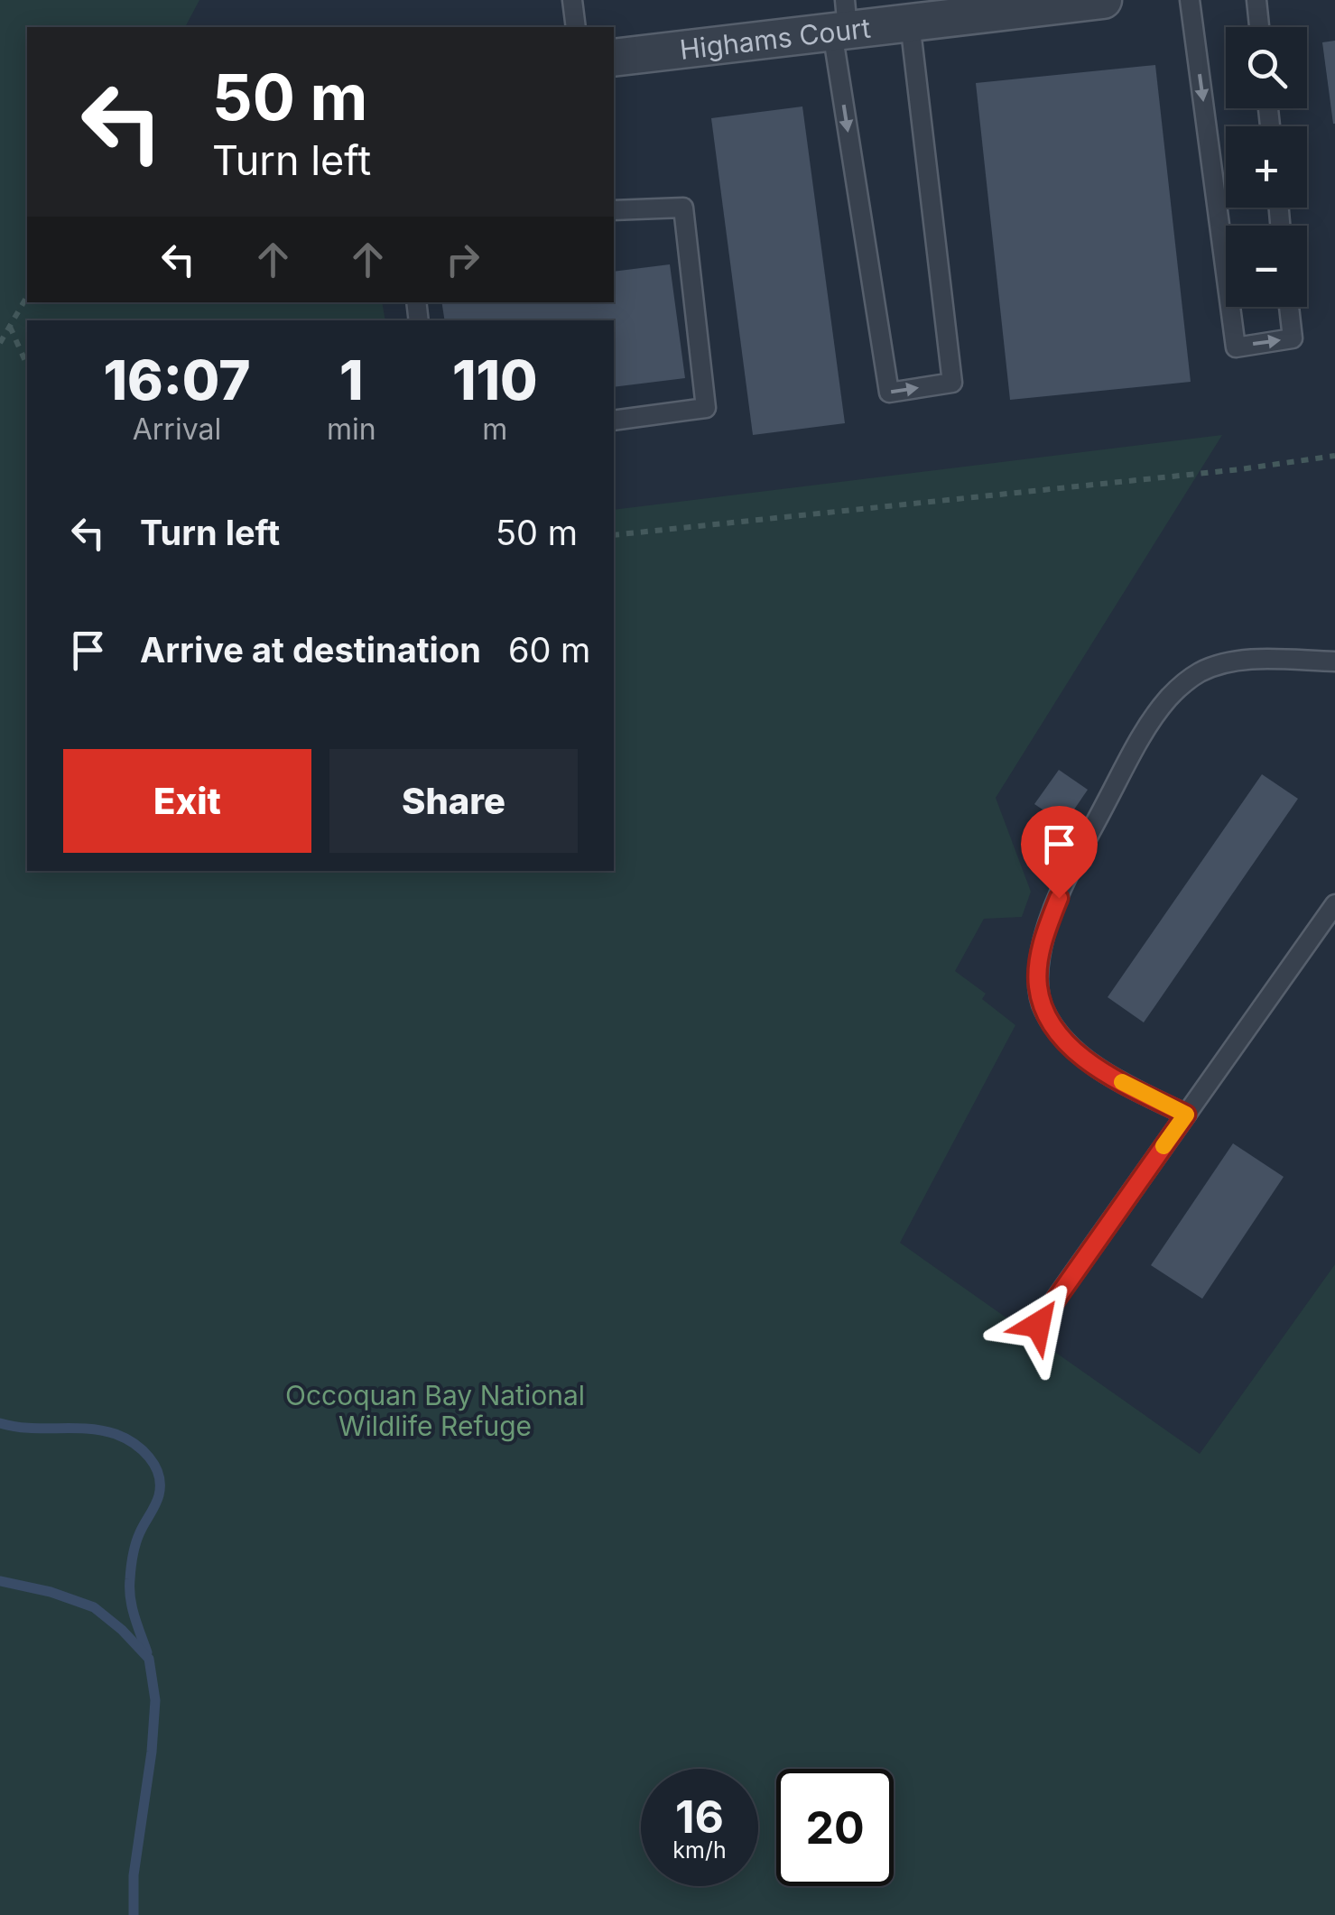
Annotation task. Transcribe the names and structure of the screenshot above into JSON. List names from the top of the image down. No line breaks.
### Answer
{"streets":{"street":["Highams Court"]},"parks":["Occoquan Bay National Wildlife Refuge"],"page":{"map_buttons":["+","−"],"turn":["50 m","Turn left"],"eta":["16:07","Arrival","1","min","110","m"],"list":[{"name":"Turn left","value":"50 m"},{"name":"Arrive at destination","value":"60 m"}],"buttons":["Exit","Share"],"speed":"16 km/h","limit":"20"}}
